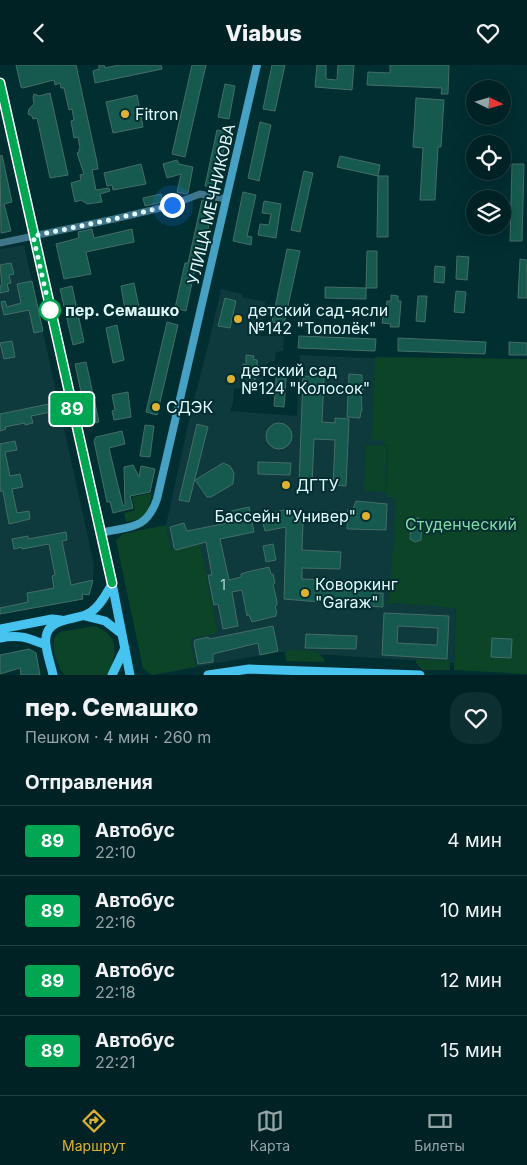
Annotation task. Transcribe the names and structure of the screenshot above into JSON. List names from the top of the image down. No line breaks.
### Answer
{"streets":{"main road":["УЛИЦА МЕЧНИКОВА"]},"parks":["Студенческий"],"places":["Fitron","пер. Семашко","детский сад-ясли №142 \"Тополёк\"","детский сад №124 \"Колосок\"","СДЭК","ДГТУ","Бассейн \"Универ\"","Коворкинг \"Gаraж\""],"lines":["bus line 89"],"house_numbers":["1"],"north":"right","page":{"header":"Viabus","on_map":"89","heading":[["пер. Семашко","Пешком · 4 мин · 260 m"],"Отправления"],"list":[{"mark":"89","name":"Автобус","note":"22:10","value":"4 мин"},{"mark":"89","name":"Автобус","note":"22:16","value":"10 мин"},{"mark":"89","name":"Автобус","note":"22:18","value":"12 мин"},{"mark":"89","name":"Автобус","note":"22:21","value":"15 мин"}],"tabs":["Маршрут","Карта","Билеты"]}}
